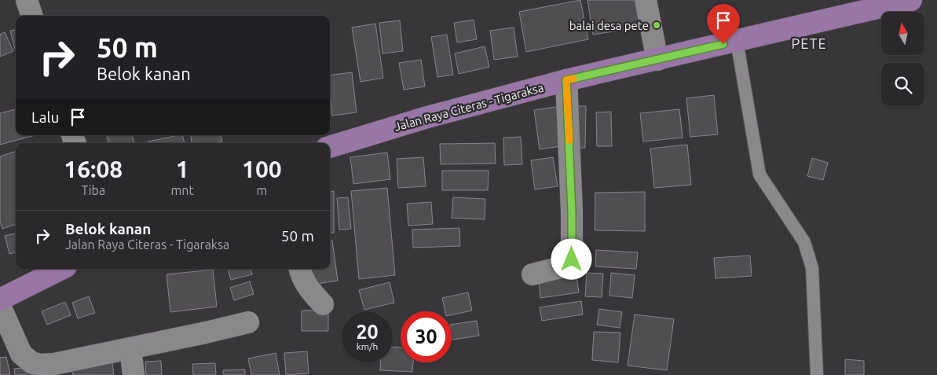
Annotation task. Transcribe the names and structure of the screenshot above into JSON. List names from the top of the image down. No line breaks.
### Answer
{"streets":{"main road":["Jalan Raya Citeras - Tigaraksa"]},"districts":["PETE"],"places":["balai desa pete"],"north":"top","page":{"turn":["50 m","Belok kanan"],"then":"Lalu","eta":["16:08","Tiba","1","mnt","100","m"],"list":[{"name":"Belok kanan","note":"Jalan Raya Citeras - Tigaraksa","value":"50 m"}],"speed":"20 km/h","limit":"30"}}
